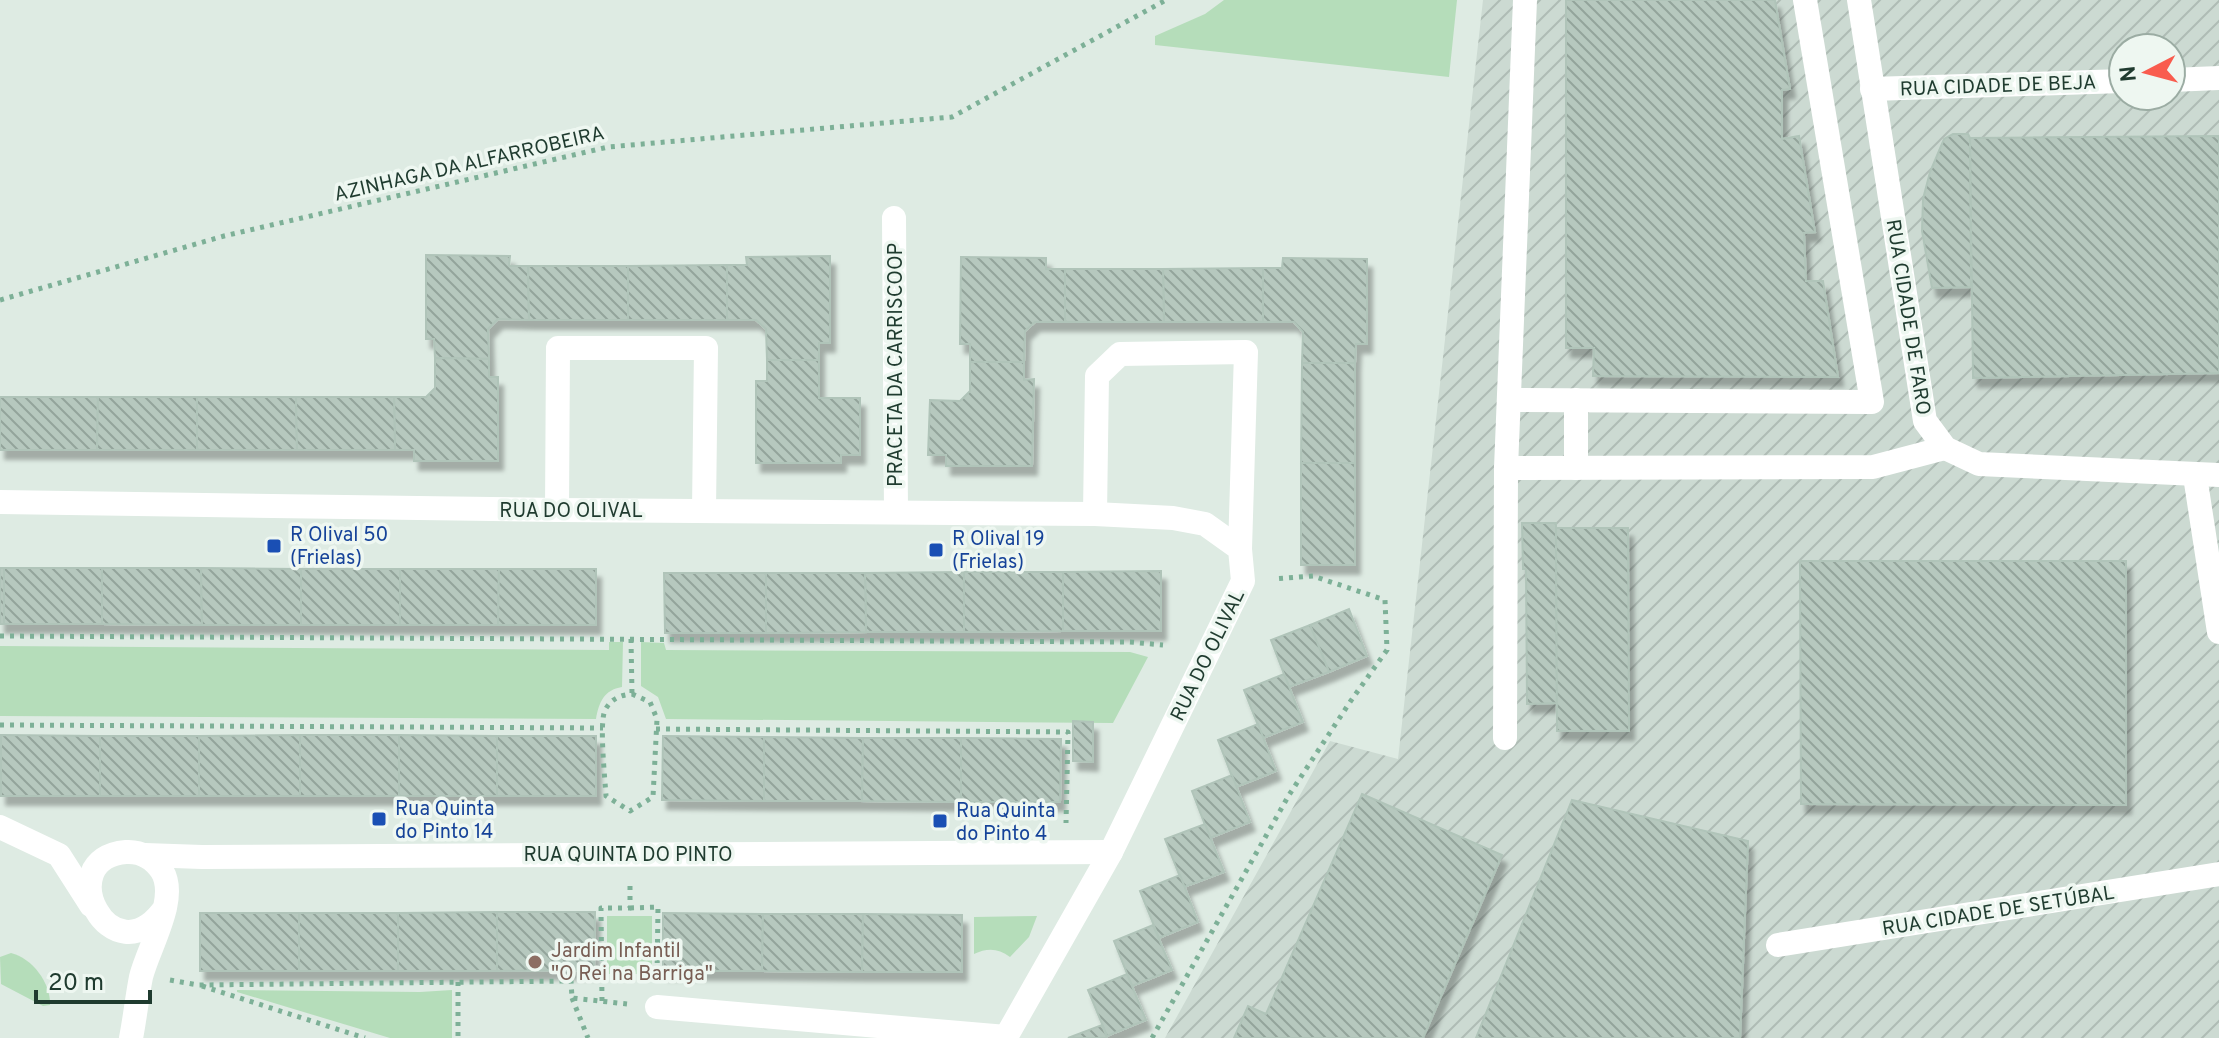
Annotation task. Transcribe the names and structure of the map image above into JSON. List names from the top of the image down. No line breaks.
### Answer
{"streets":{"street":["RUA CIDADE DE BEJA","RUA CIDADE DE FARO","PRACETA DA CARRISCOOP","RUA DO OLIVAL","RUA QUINTA DO PINTO","RUA CIDADE DE SETÚBAL"],"path":["AZINHAGA DA ALFARROBEIRA"]},"crossings":[["RUA CIDADE DE BEJA","RUA CIDADE DE FARO"],["PRACETA DA CARRISCOOP","RUA DO OLIVAL"],["RUA DO OLIVAL","RUA QUINTA DO PINTO"]],"places":{"transit":["R Olival 50 (Frielas)","R Olival 19 (Frielas)","Rua Quinta do Pinto 14","Rua Quinta do Pinto 4"],"other":["Jardim Infantil \"O Rei na Barriga\""]},"scale_bar":"20 m","north":"left"}
